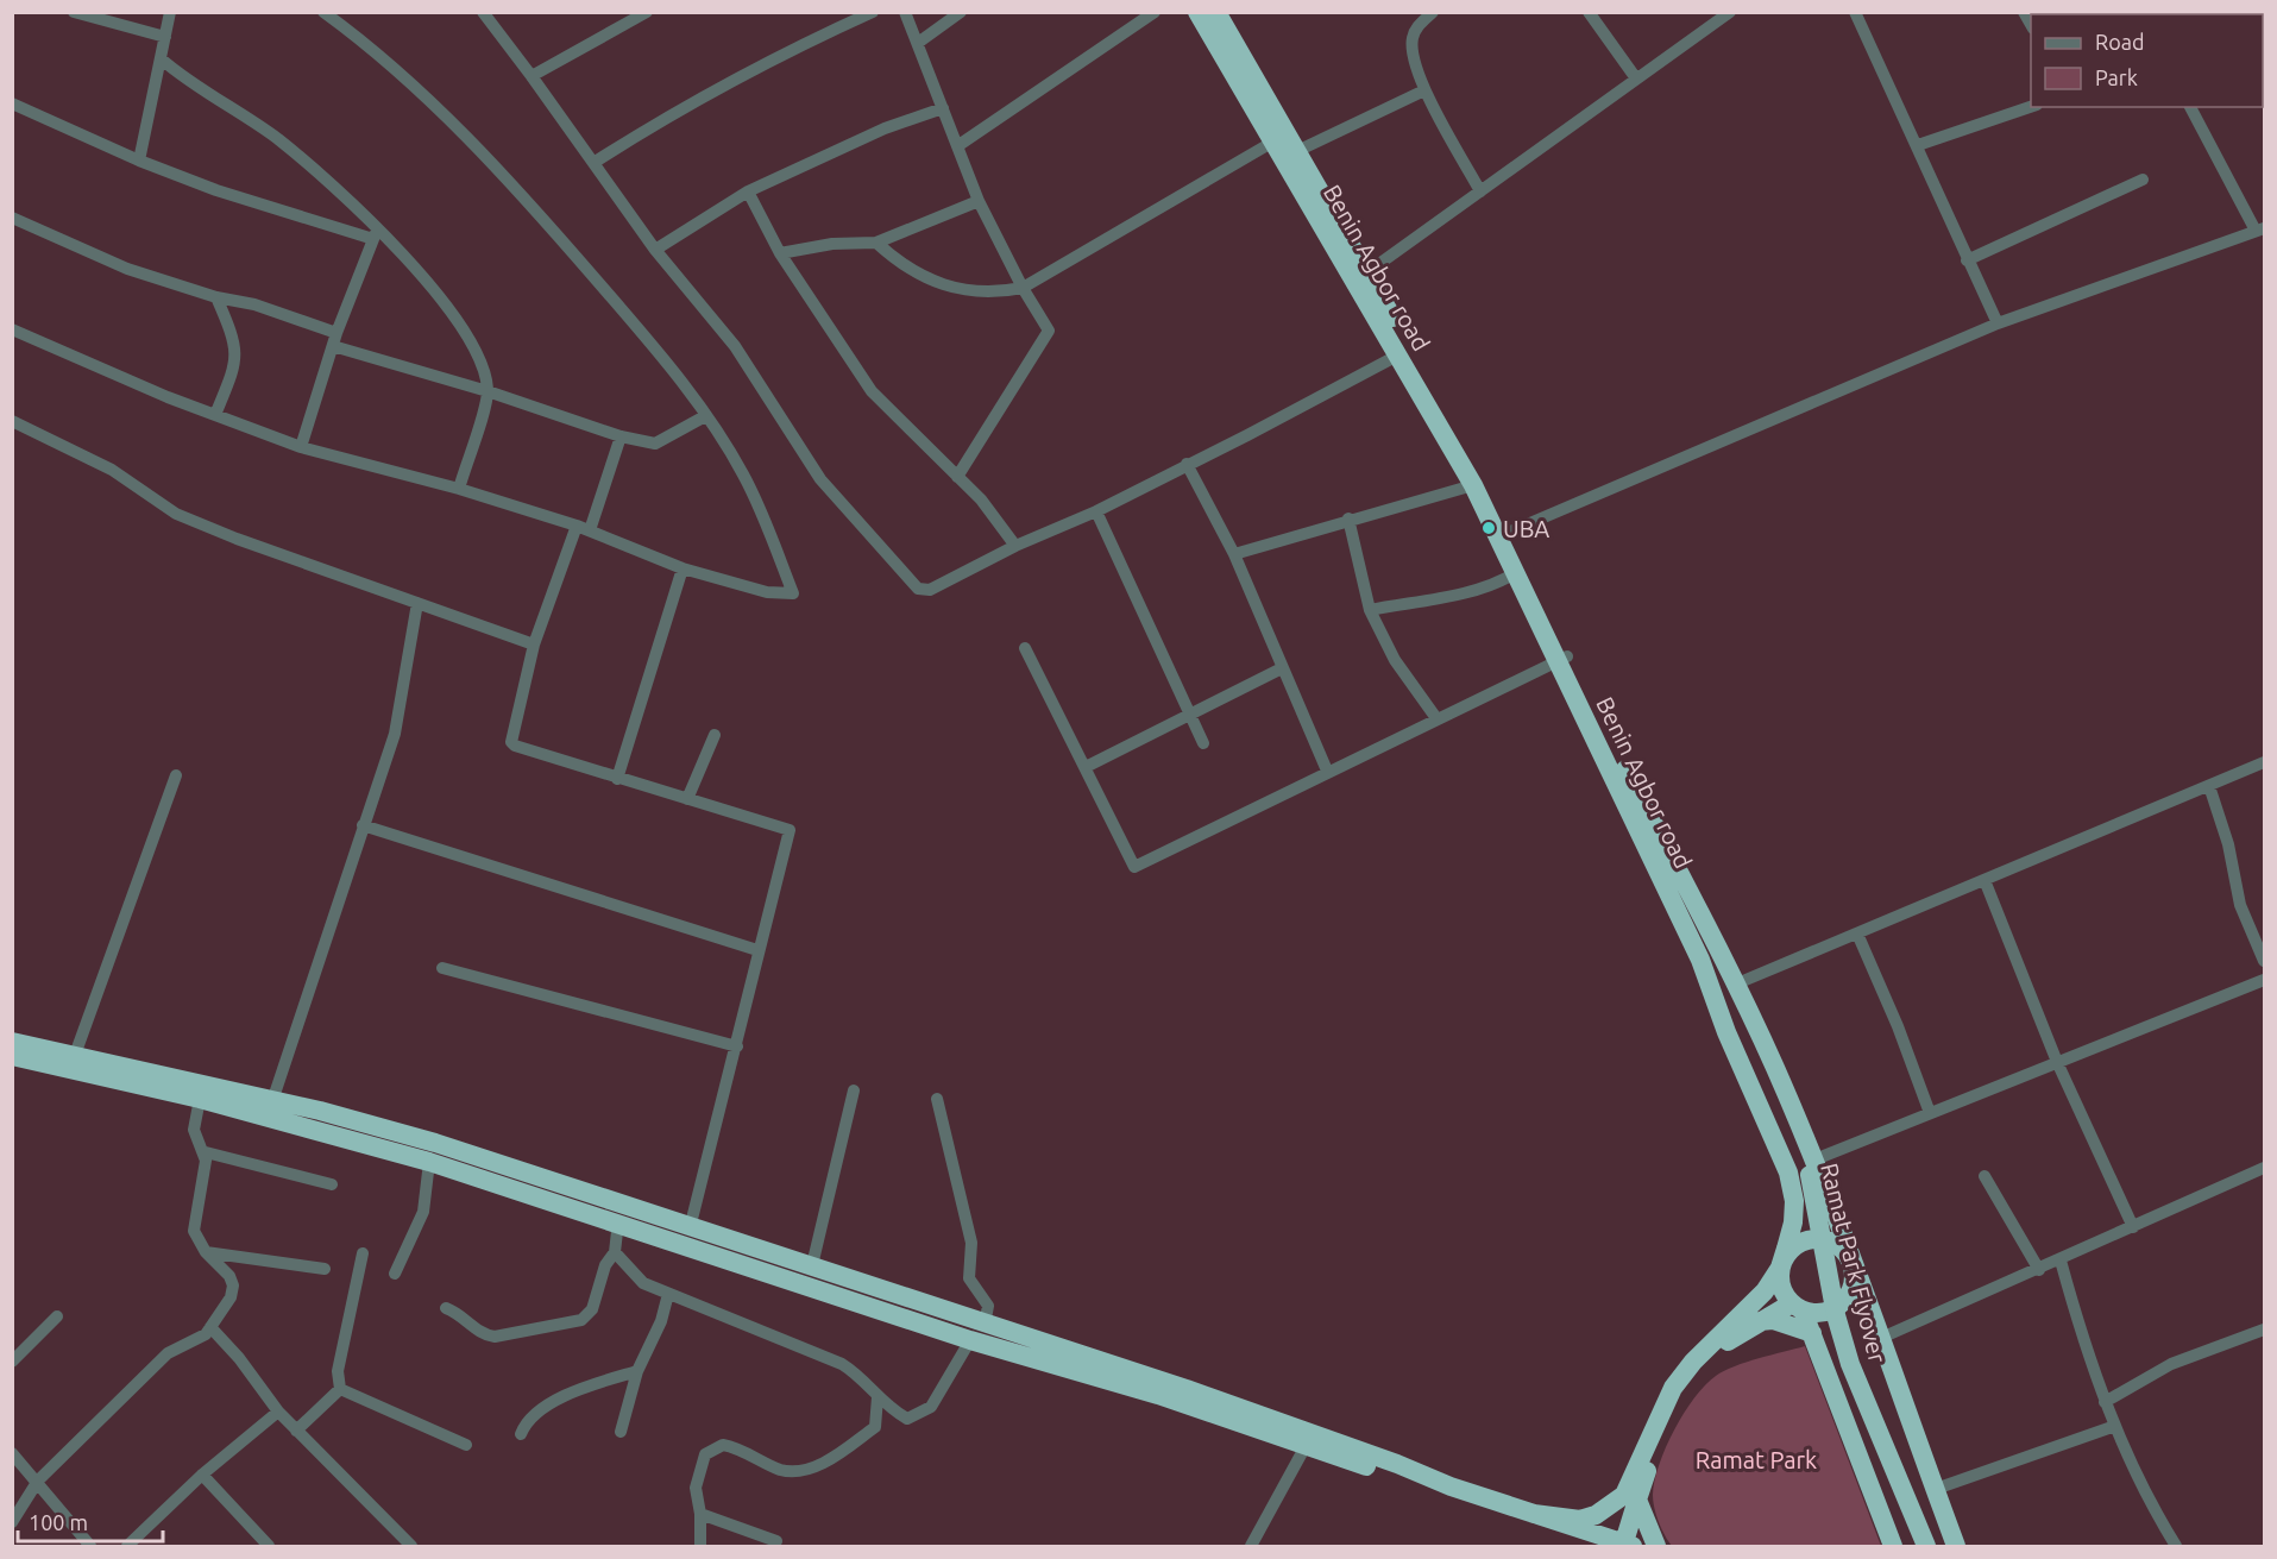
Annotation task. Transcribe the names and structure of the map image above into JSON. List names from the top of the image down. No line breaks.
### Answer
{"streets":{"highway":["Benin Agbor road","Ramat Park Flyover"]},"crossings":[["Benin Agbor road","Ramat Park Flyover"]],"parks":["Ramat Park"],"places":["UBA"],"legend":["Road","Park"],"scale_bar":"100 m"}
